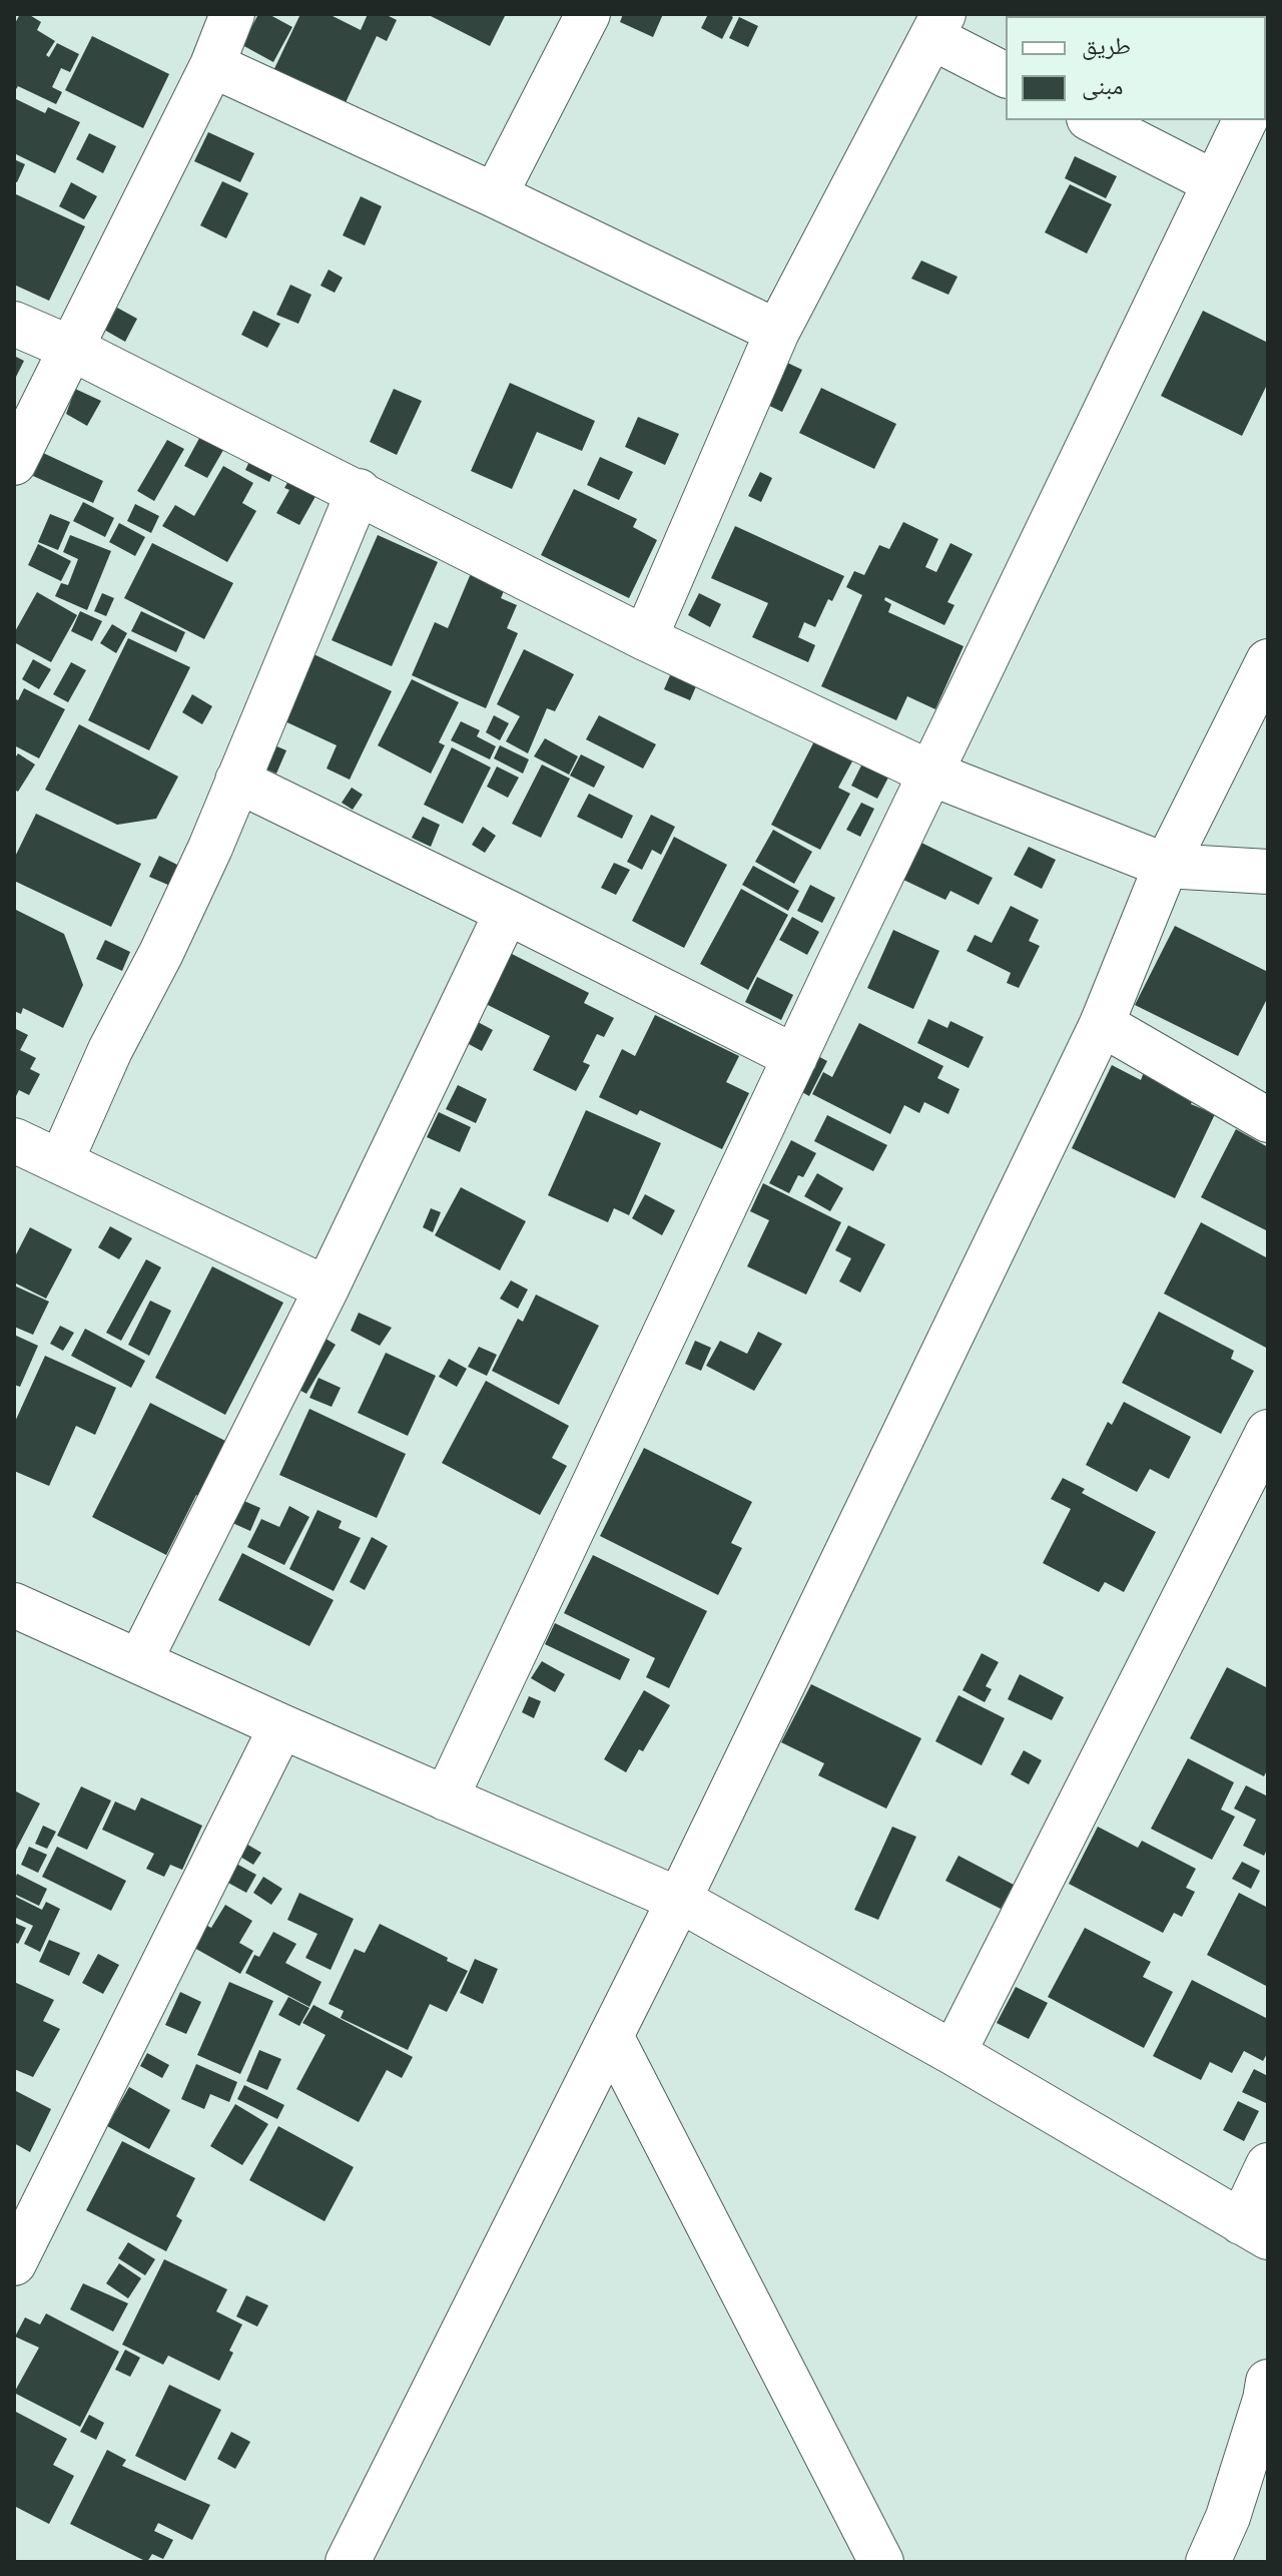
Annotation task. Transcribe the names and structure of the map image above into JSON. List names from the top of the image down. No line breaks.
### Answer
{"legend":["طريق","مبنى"]}
